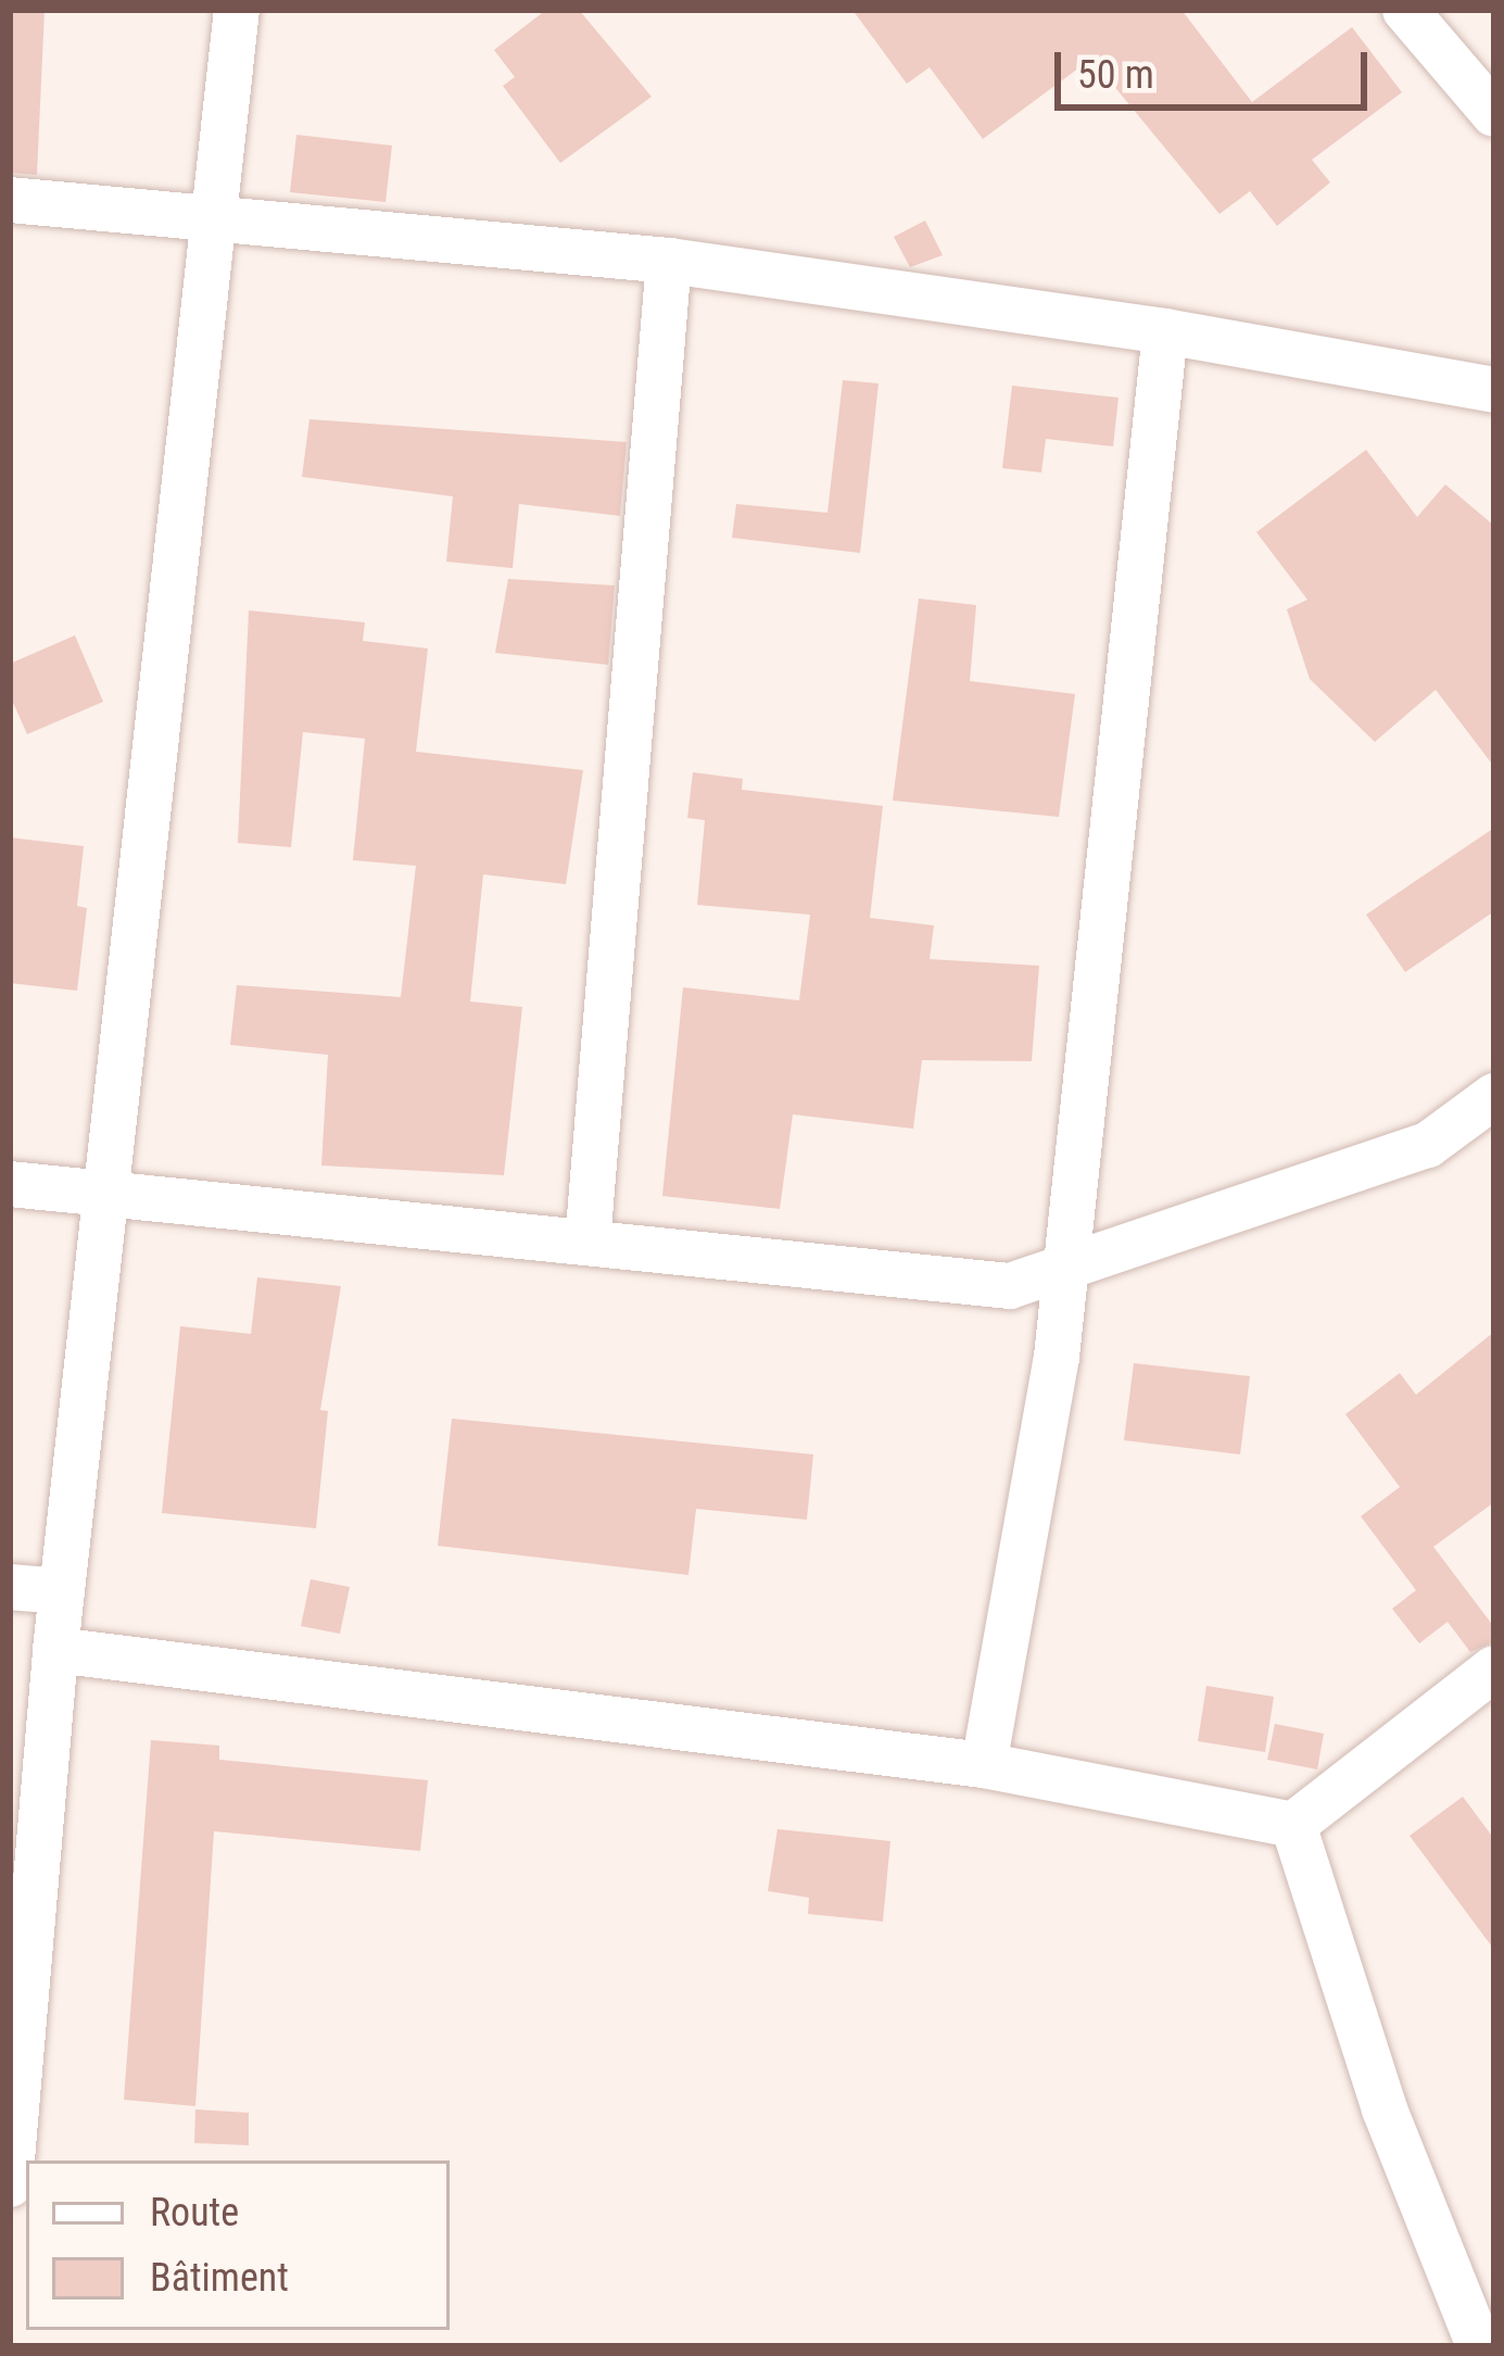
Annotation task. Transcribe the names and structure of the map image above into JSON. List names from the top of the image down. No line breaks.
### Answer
{"legend":["Route","Bâtiment"],"scale_bar":"50 m"}
